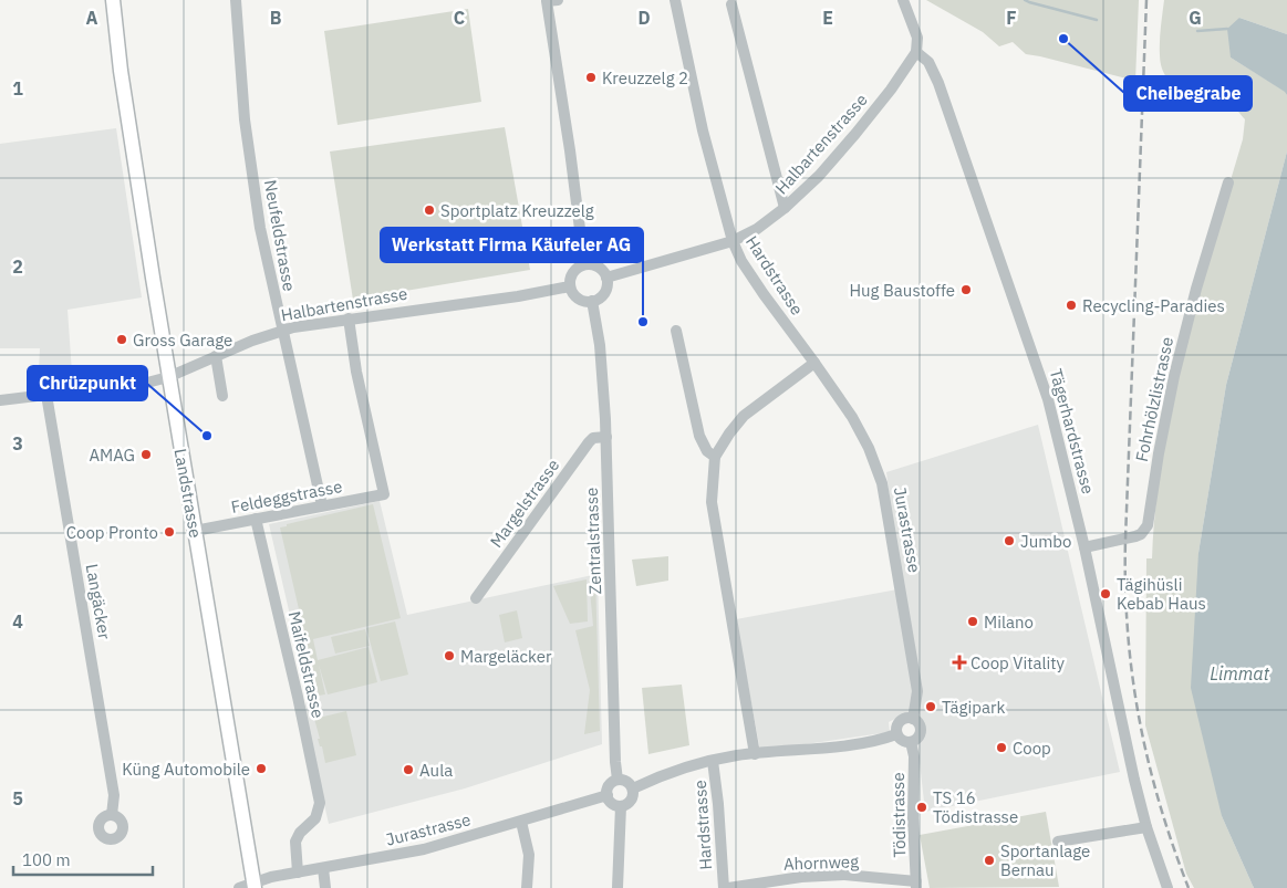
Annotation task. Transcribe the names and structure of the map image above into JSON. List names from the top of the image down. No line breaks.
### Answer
{"streets":{"main road":["Landstrasse"],"street":["Halbartenstrasse","Neufeldstrasse","Hardstrasse","Fohrhölzlistrasse","Tägerhardstrasse","Feldeggstrasse","Margelstrasse","Jurastrasse","Zentralstrasse","Langäcker","Maifeldstrasse","Tödistrasse","Ahornweg"]},"crossings":[["Halbartenstrasse","Neufeldstrasse"],["Halbartenstrasse","Hardstrasse"],["Halbartenstrasse","Tägerhardstrasse"],["Halbartenstrasse","Landstrasse"],["Halbartenstrasse","Feldeggstrasse"],["Halbartenstrasse","Zentralstrasse"],["Halbartenstrasse","Langäcker"],["Neufeldstrasse","Feldeggstrasse"],["Hardstrasse","Jurastrasse"],["Fohrhölzlistrasse","Tägerhardstrasse"],["Landstrasse","Feldeggstrasse"],["Landstrasse","Jurastrasse"],["Feldeggstrasse","Maifeldstrasse"],["Margelstrasse","Zentralstrasse"],["Jurastrasse","Zentralstrasse"],["Jurastrasse","Maifeldstrasse"],["Jurastrasse","Tödistrasse"],["Tödistrasse","Ahornweg"]],"water":["Limmat"],"places":{"other":["Cheibegrabe","Kreuzzelg 2","Sportplatz Kreuzzelg","Hug Baustoffe","Recycling-Paradies","Werkstatt Firma Käufeler AG","Gross Garage","Chrüzpunkt","AMAG","Coop Pronto","Jumbo","Tägihüsli Kebab Haus","Milano","Margeläcker","Tägipark","Coop","Küng Automobile","Aula","TS 16 Tödistrasse","Sportanlage Bernau"],"health":["Coop Vitality"]},"scale_bar":"100 m","grid":{"columns":["A","B","C","D","E","F","G"],"rows":["1","2","3","4","5"]}}
